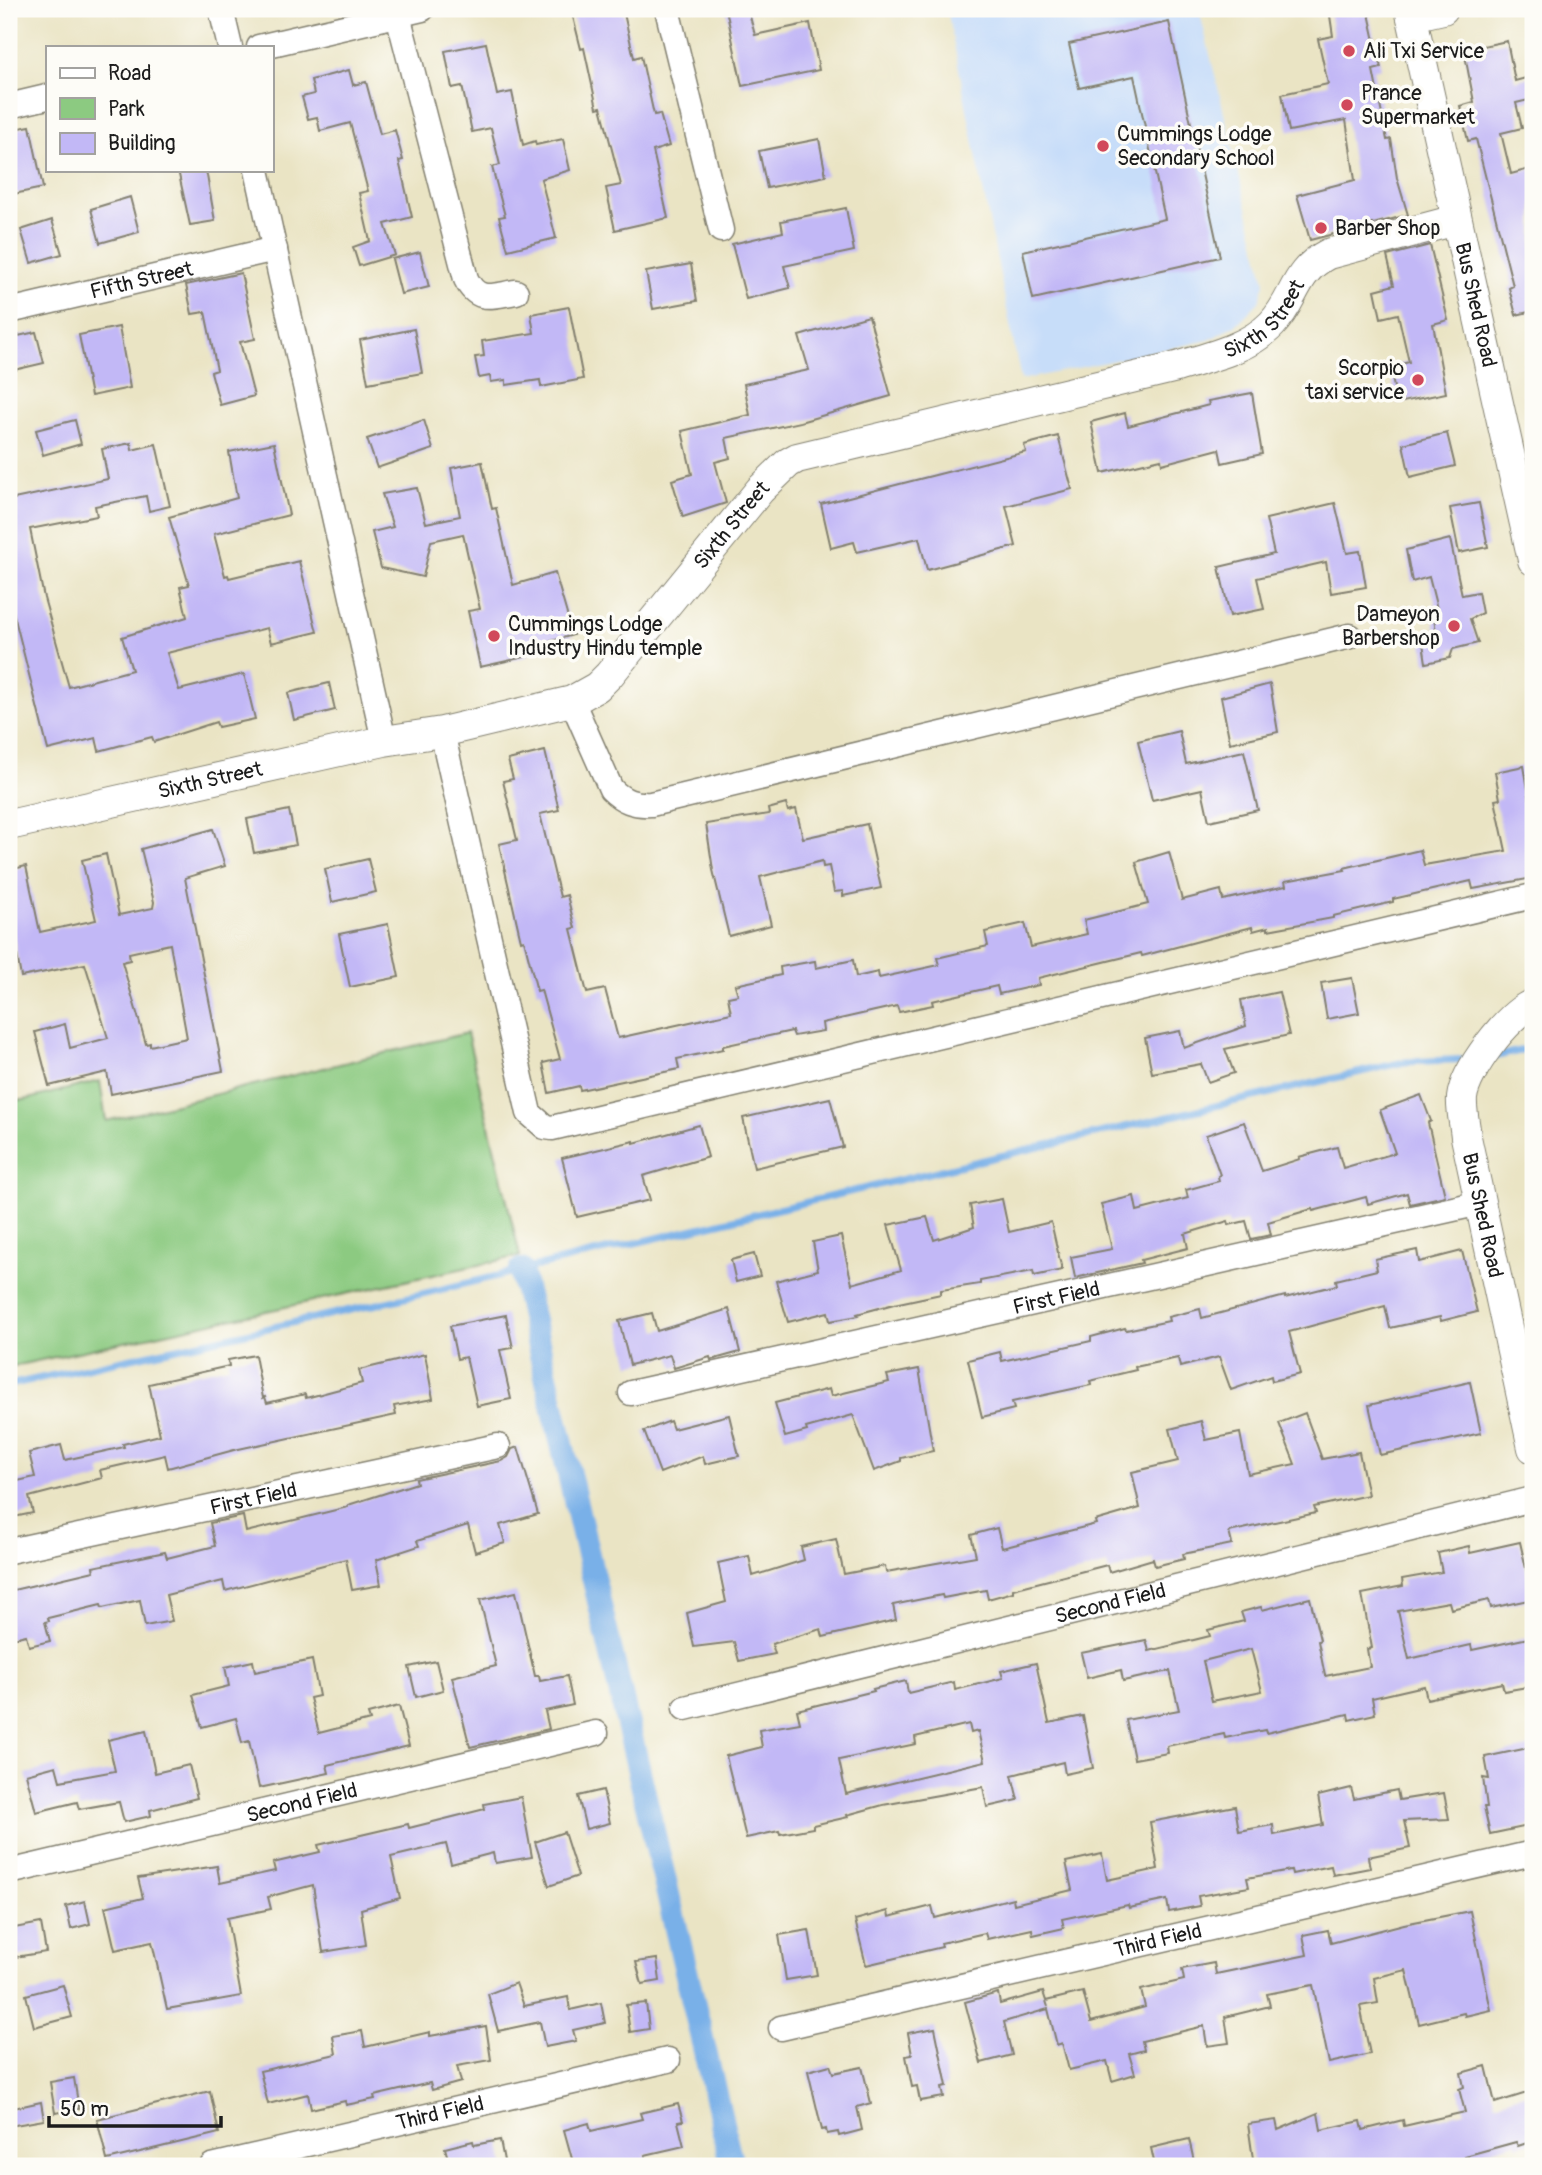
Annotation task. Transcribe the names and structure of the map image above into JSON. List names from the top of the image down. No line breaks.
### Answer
{"streets":{"street":["Fifth Street","Bus Shed Road","Sixth Street","First Field","Second Field","Third Field"]},"crossings":[["Bus Shed Road","Sixth Street"],["Bus Shed Road","First Field"]],"places":["Ali Txi Service","Prance Supermarket","Cummings Lodge Secondary School","Barber Shop","Scorpio taxi service","Dameyon Barbershop","Cummings Lodge Industry Hindu temple"],"legend":["Road","Park","Building"],"scale_bar":"50 m"}
